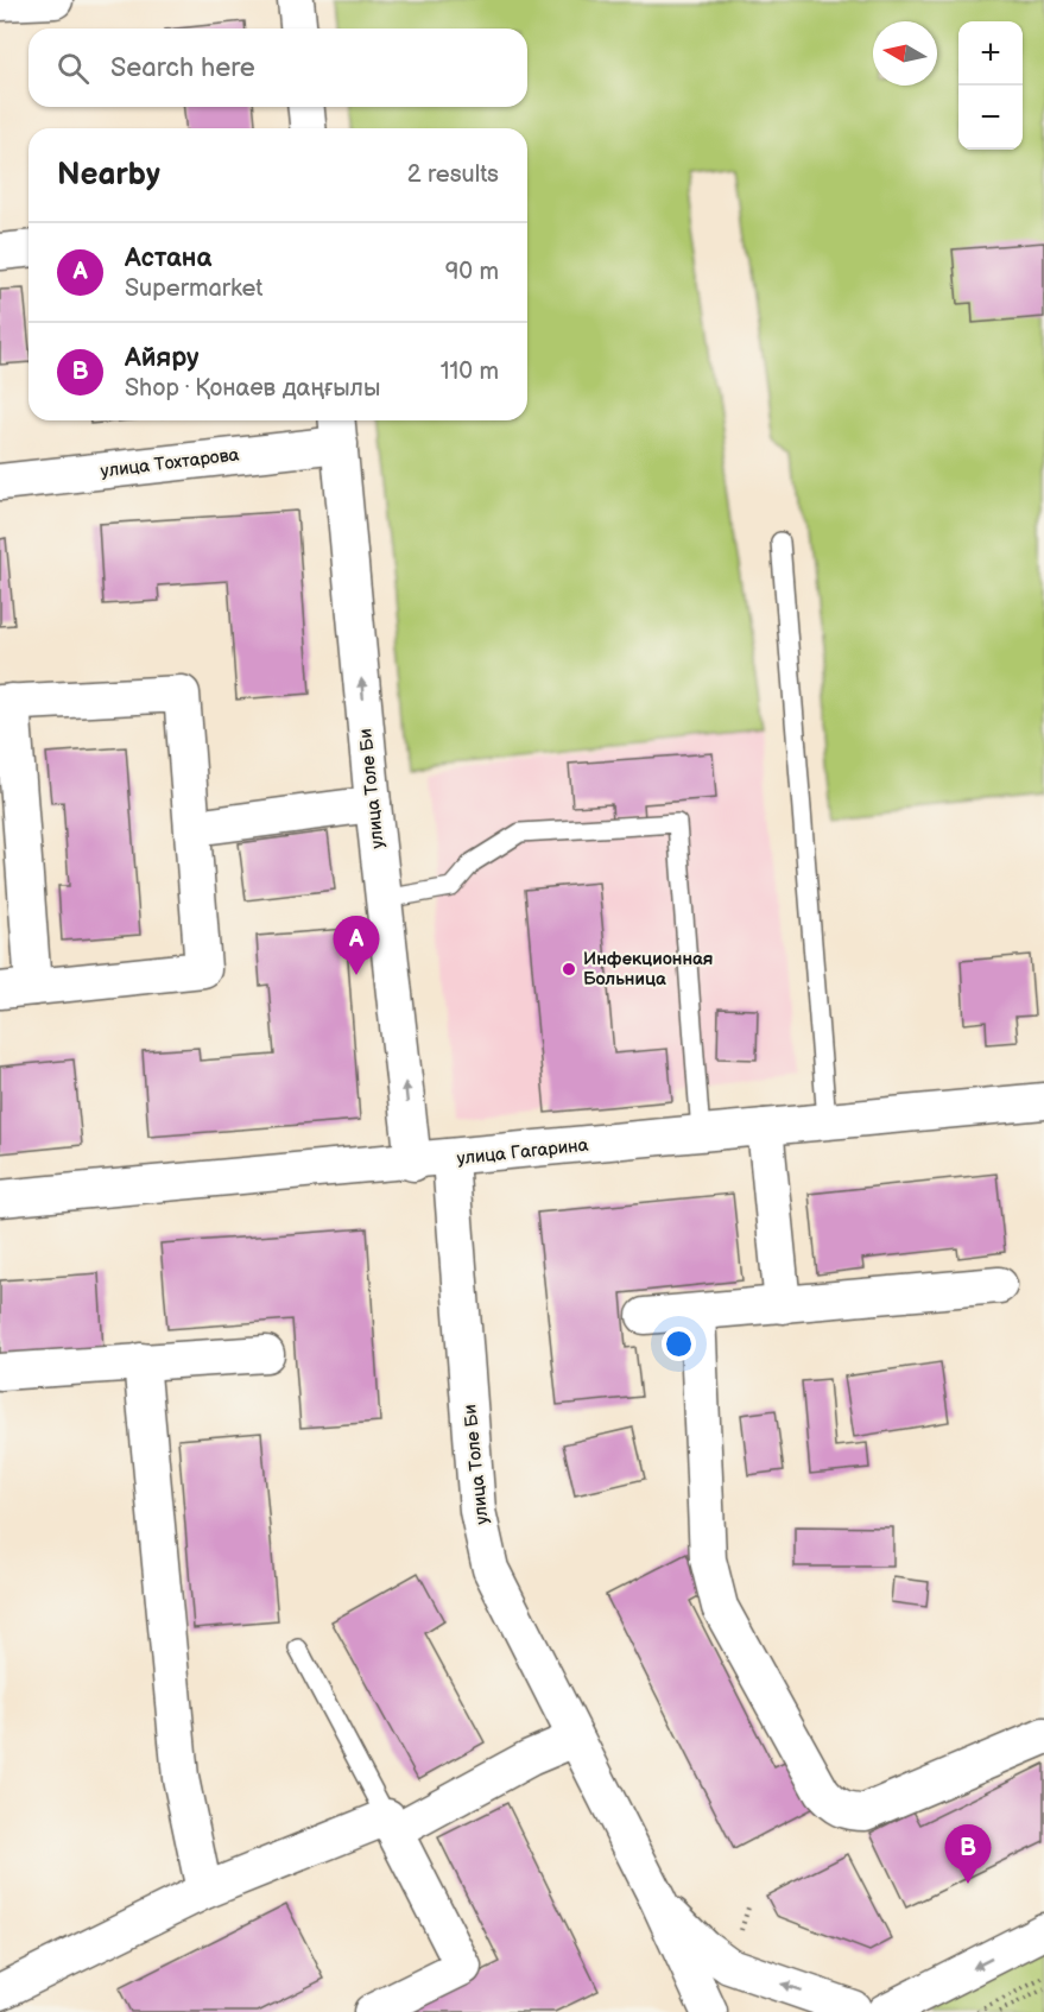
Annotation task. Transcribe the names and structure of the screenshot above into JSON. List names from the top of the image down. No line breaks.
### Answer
{"streets":{"street":["улица Тохтарова","улица Толе Би","улица Гагарина"]},"crossings":[["улица Тохтарова","улица Толе Би"],["улица Толе Би","улица Гагарина"]],"one_way":["улица Толе Би"],"places":["Инфекционная Больница"],"north":"left","page":{"map_buttons":["+","−"],"search":"Search here","heading":["Nearby","2 results"],"list":[{"mark":"A","name":"Астана","note":"Supermarket","value":"90 m"},{"mark":"B","name":"Айяру","note":"Shop · Қонаев даңғылы","value":"110 m"}],"pins":["A","B"]}}
